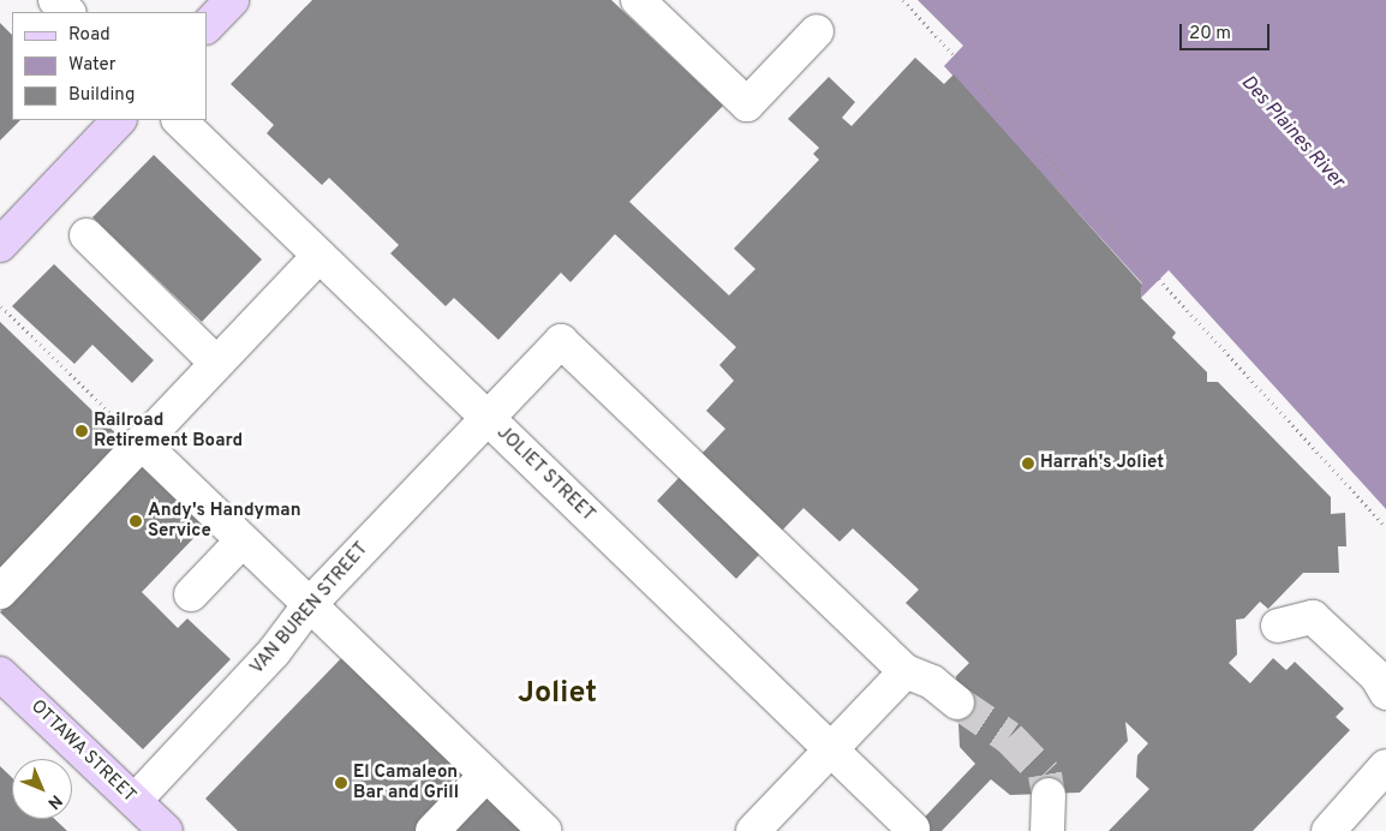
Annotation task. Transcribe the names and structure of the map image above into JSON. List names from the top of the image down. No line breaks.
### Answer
{"streets":{"main road":["OTTAWA STREET"],"street":["JOLIET STREET","VAN BUREN STREET"]},"crossings":[["JOLIET STREET","VAN BUREN STREET"],["VAN BUREN STREET","OTTAWA STREET"]],"districts":["Joliet"],"water":["Des Plaines River"],"places":["Railroad Retirement Board","Harrah's Joliet","Andy's Handyman Service","El Camaleon Bar and Grill"],"legend":["Road","Water","Building"],"scale_bar":"20 m","north":"bottom right"}
